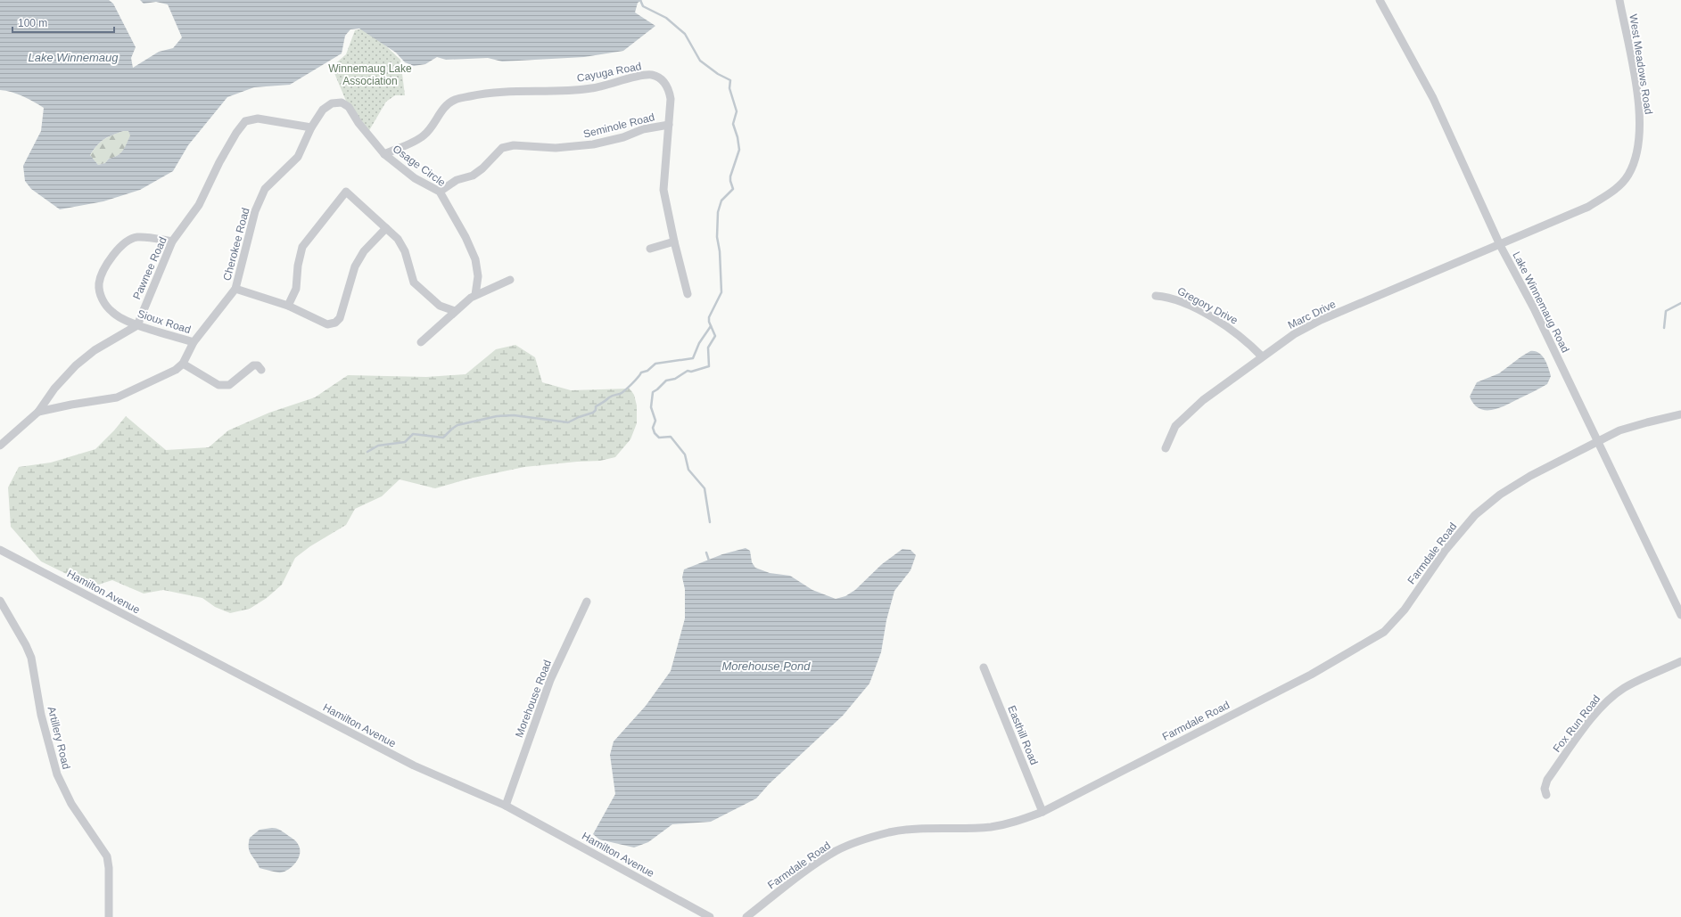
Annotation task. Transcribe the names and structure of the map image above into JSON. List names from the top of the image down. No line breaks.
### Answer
{"streets":{"street":["West Meadows Road","Cayuga Road","Seminole Road","Osage Circle","Cherokee Road","Pawnee Road","Lake Winnemaug Road","Gregory Drive","Marc Drive","Sioux Road","Farmdale Road","Hamilton Avenue","Morehouse Road","Fox Run Road","Easthill Road","Artillery Road"]},"crossings":[["West Meadows Road","Lake Winnemaug Road"],["West Meadows Road","Marc Drive"],["Cayuga Road","Seminole Road"],["Cayuga Road","Osage Circle"],["Seminole Road","Osage Circle"],["Osage Circle","Cherokee Road"],["Osage Circle","Pawnee Road"],["Cherokee Road","Pawnee Road"],["Cherokee Road","Sioux Road"],["Pawnee Road","Sioux Road"],["Lake Winnemaug Road","Marc Drive"],["Lake Winnemaug Road","Farmdale Road"],["Gregory Drive","Marc Drive"],["Farmdale Road","Easthill Road"],["Hamilton Avenue","Morehouse Road"]],"water":["Lake Winnemaug","Morehouse Pond"],"parks":["Winnemaug Lake Association"],"scale_bar":"100 m"}
